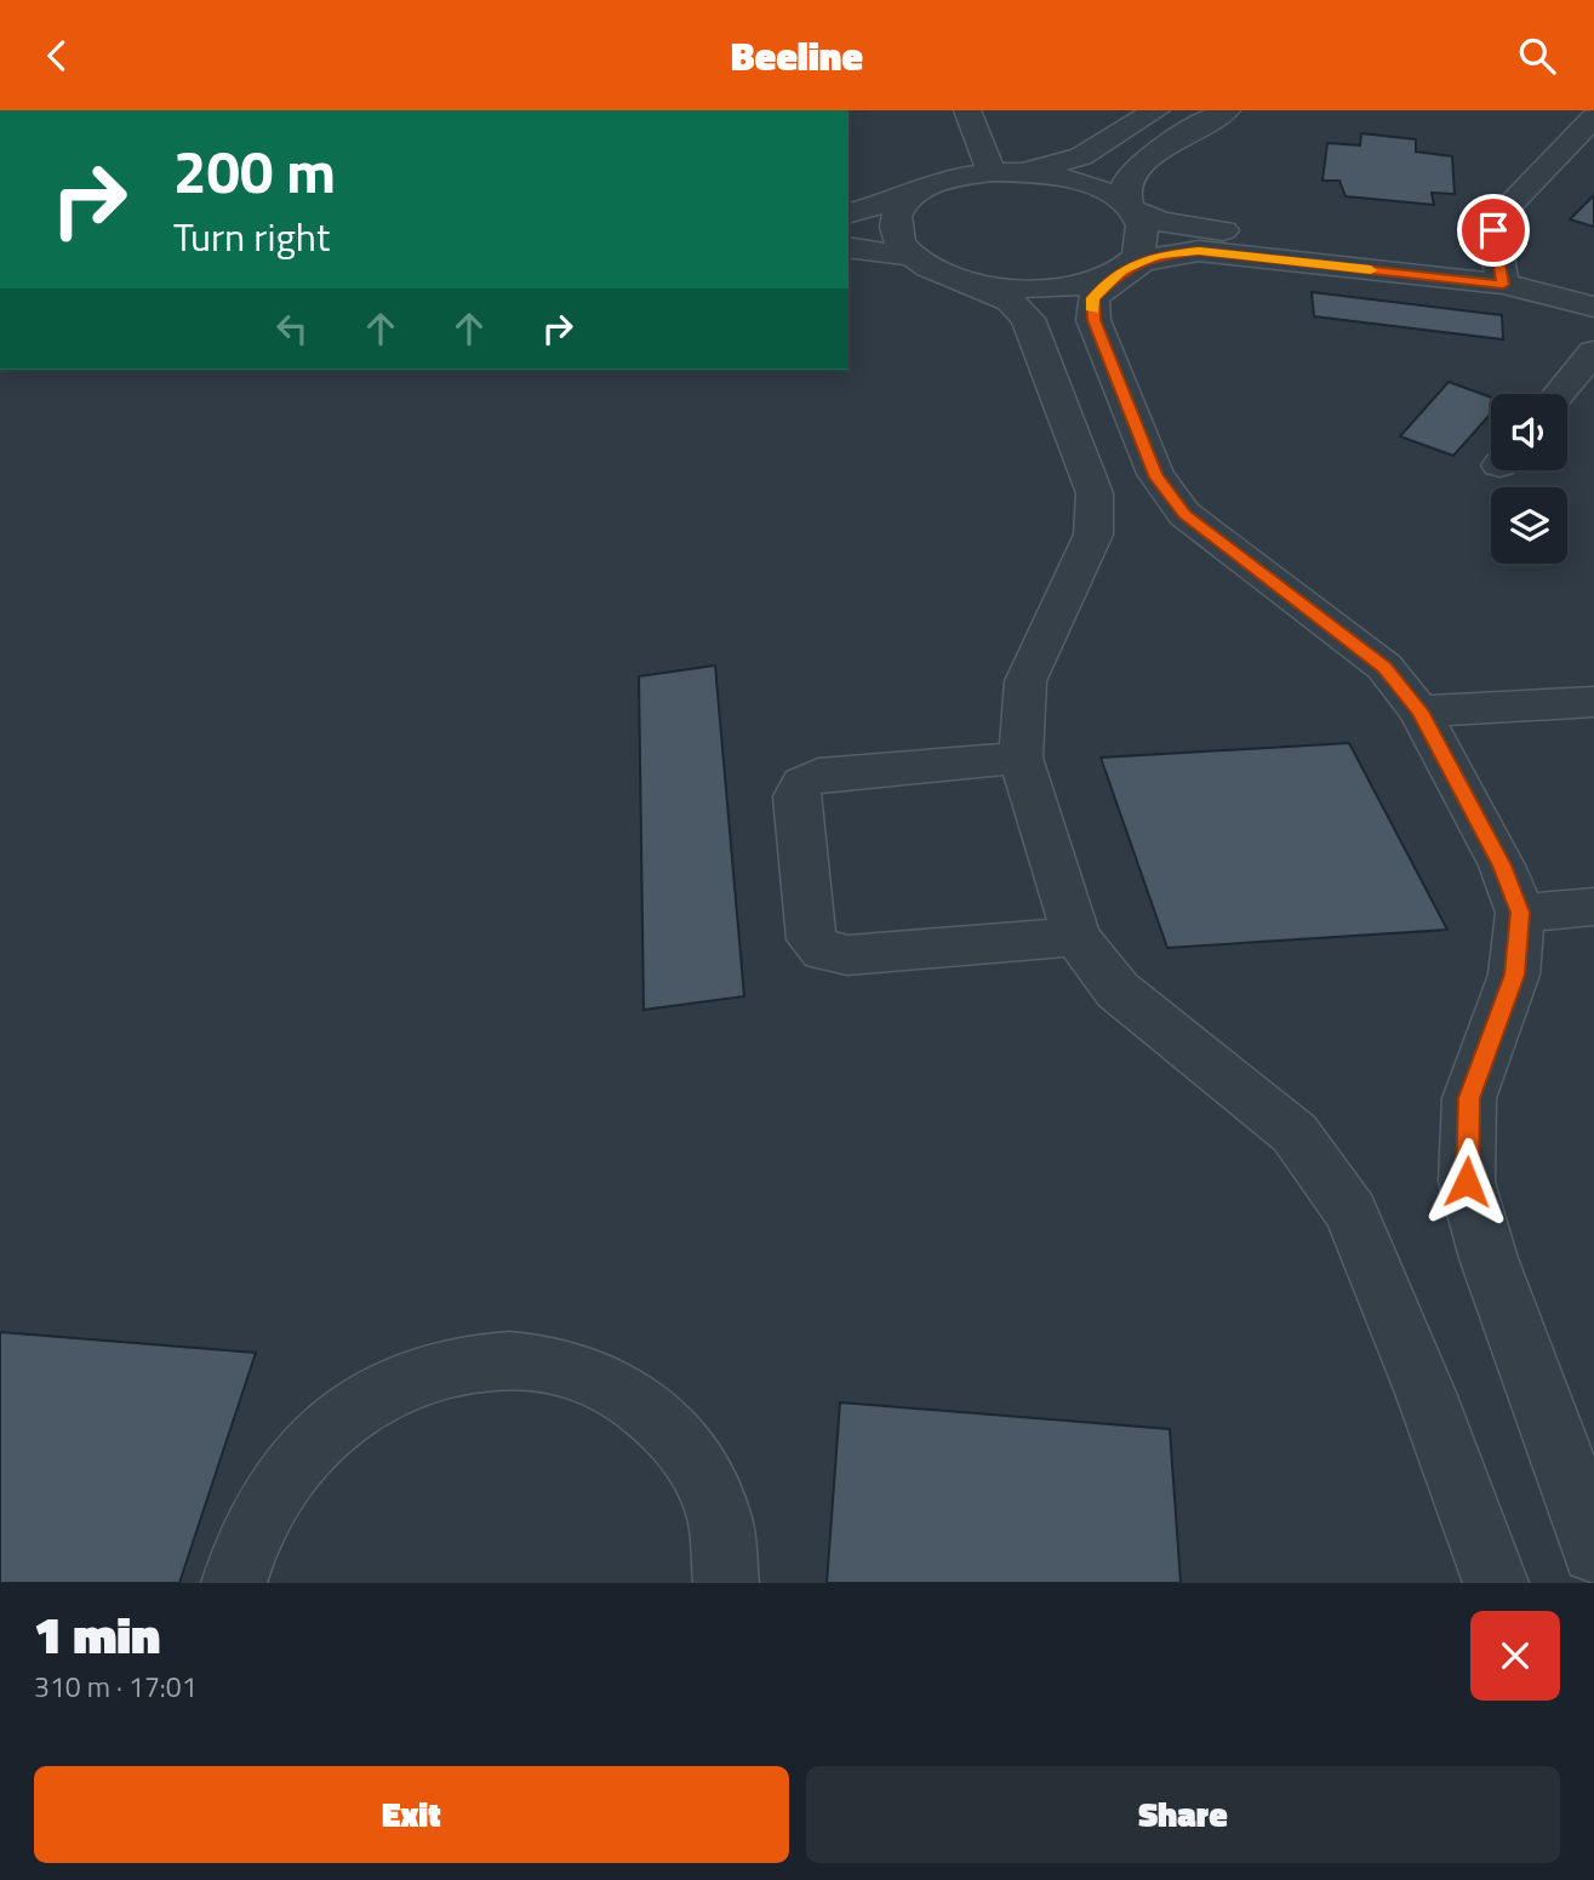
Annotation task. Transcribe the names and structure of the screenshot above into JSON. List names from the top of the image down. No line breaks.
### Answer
{"page":{"header":"Beeline","turn":["200 m","Turn right"],"heading":["1 min","310 m · 17:01"],"buttons":["Exit","Share"]}}
